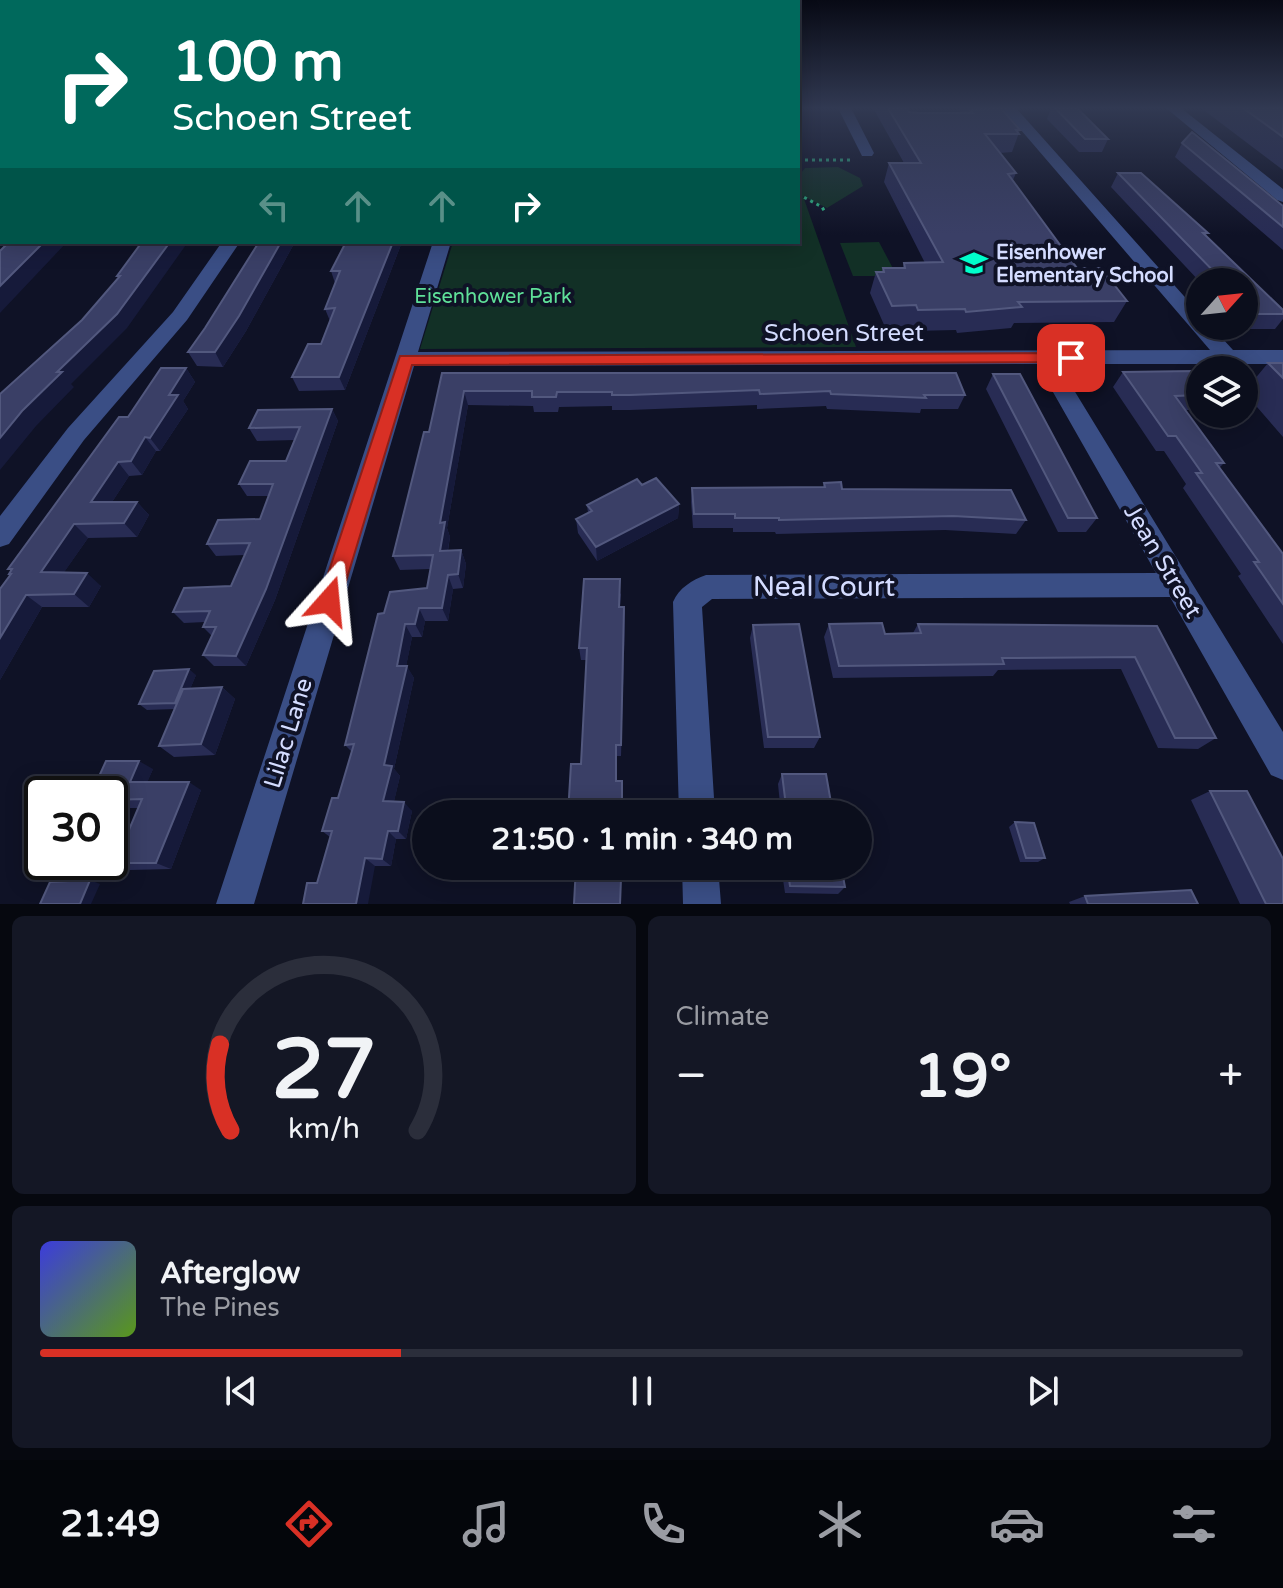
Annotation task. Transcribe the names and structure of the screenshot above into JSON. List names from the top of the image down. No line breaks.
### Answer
{"streets":{"street":["Schoen Street","Jean Street","Neal Court","Lilac Lane"]},"crossings":[["Schoen Street","Jean Street"],["Schoen Street","Lilac Lane"],["Jean Street","Neal Court"]],"parks":["Eisenhower Park"],"places":{"school or university":["Eisenhower Elementary School"]},"north":"top right","page":{"turn":["100 m","Schoen Street"],"limit":"30","trip":"21:50 · 1 min · 340 m","tile":"Climate","heat":["−","19°","+"],"song":["Afterglow","The Pines"],"tabs":"21:49","gauge":["27","km/h"]}}
